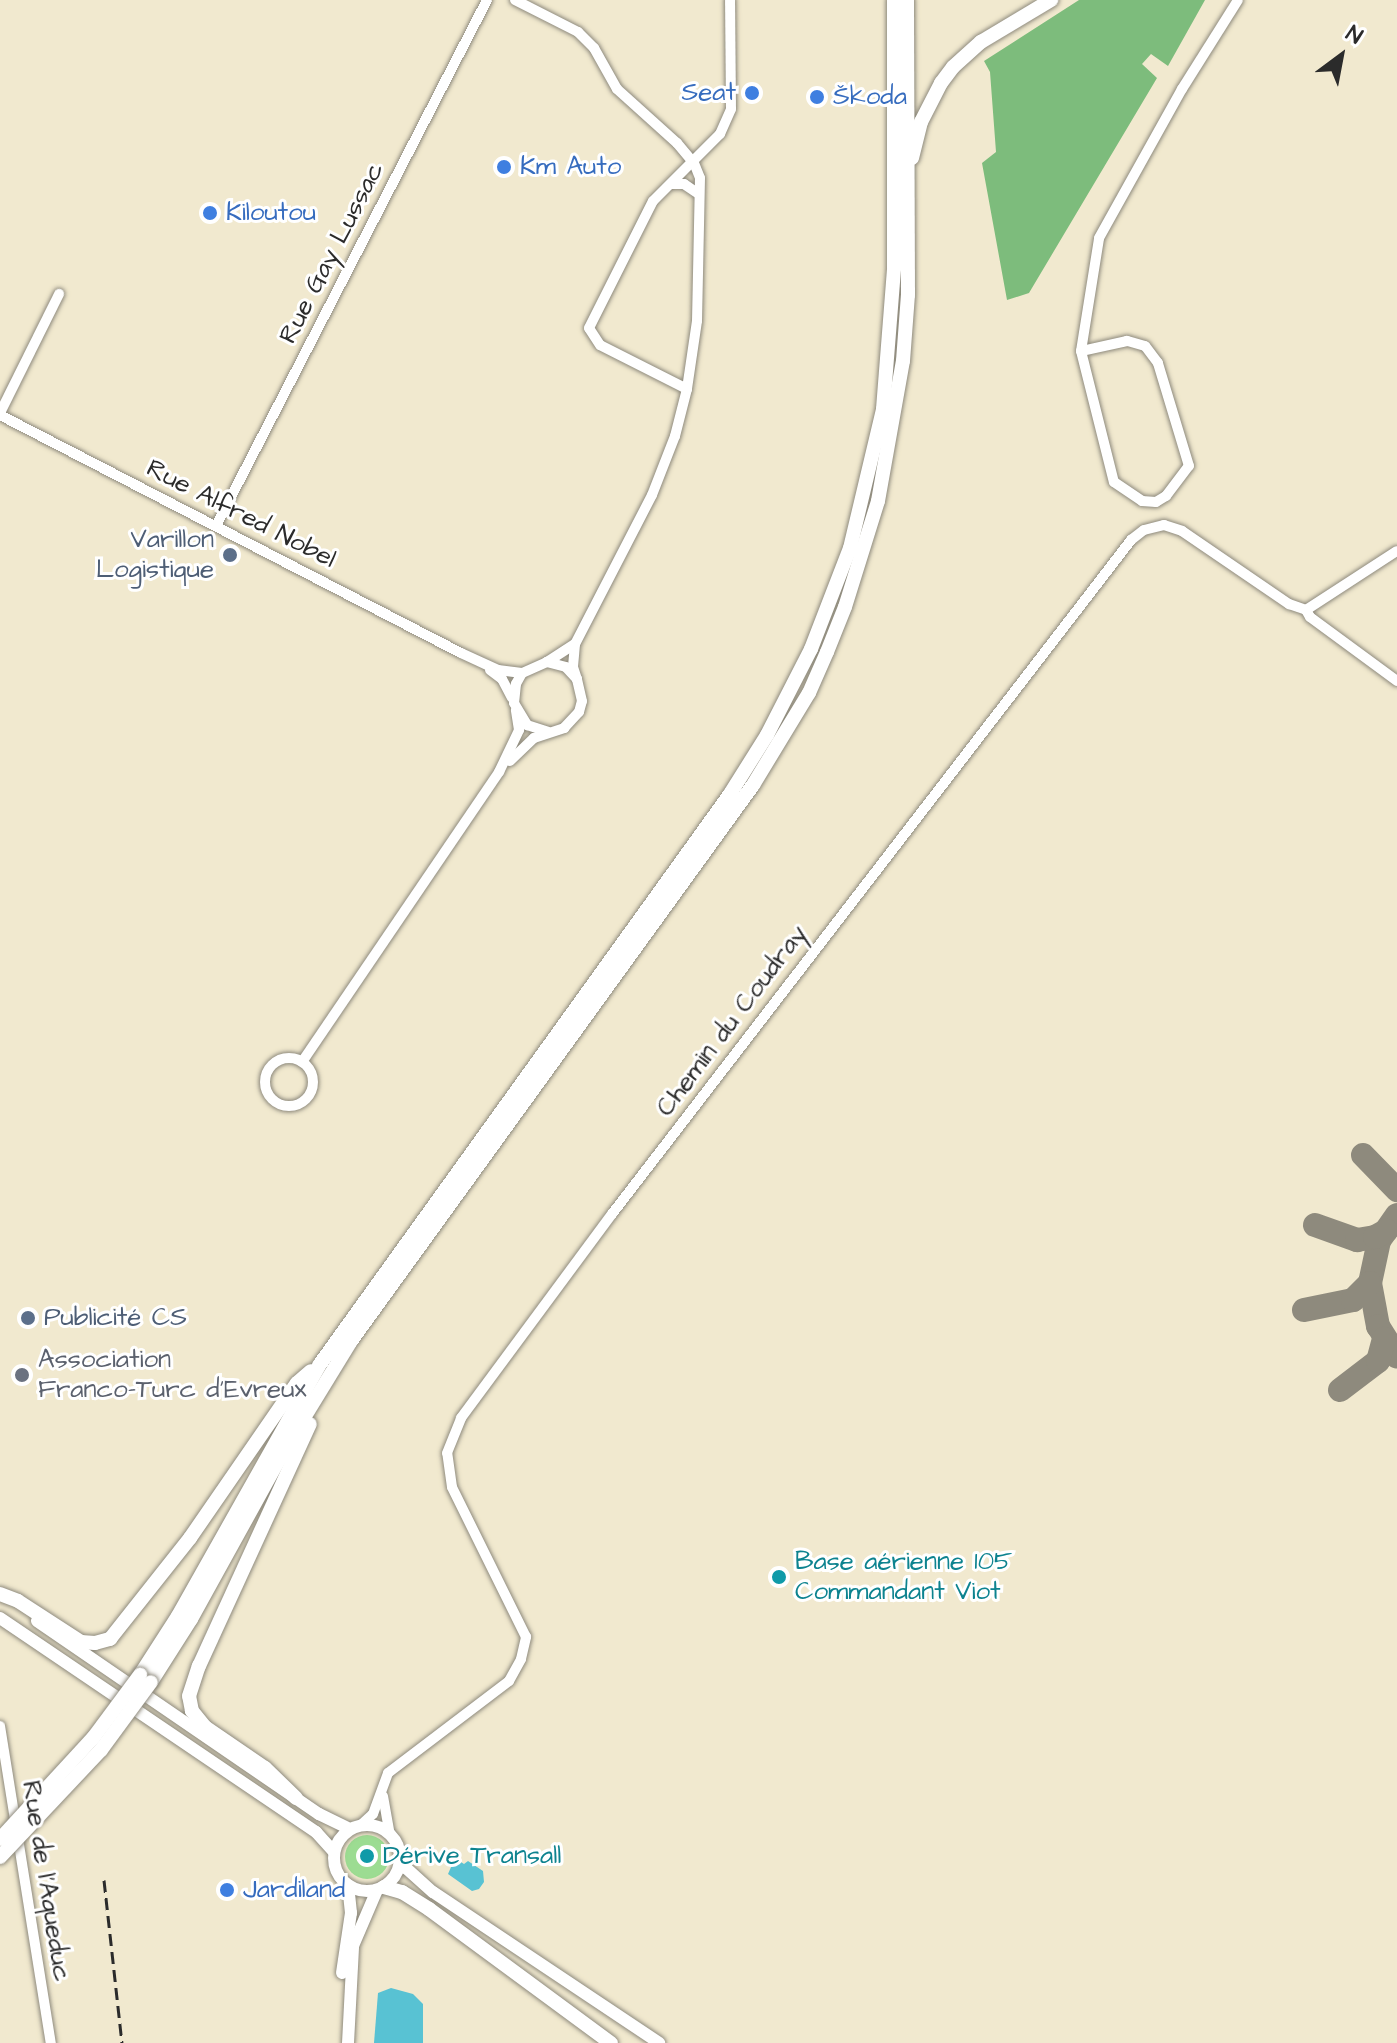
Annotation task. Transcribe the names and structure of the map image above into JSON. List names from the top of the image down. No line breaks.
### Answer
{"streets":{"street":["Rue Gay Lussac","Rue Alfred Nobel","Chemin du Coudray","Rue de l'Aqueduc"]},"crossings":[["Rue Gay Lussac","Rue Alfred Nobel"]],"places":["Seat","Škoda","Km Auto","Kiloutou","Varillon Logistique","Publicité CS","Association Franco-Turc d'Evreux","Base aérienne 105 Commandant Viot","Dérive Transall","Jardiland"],"north":"top right"}
